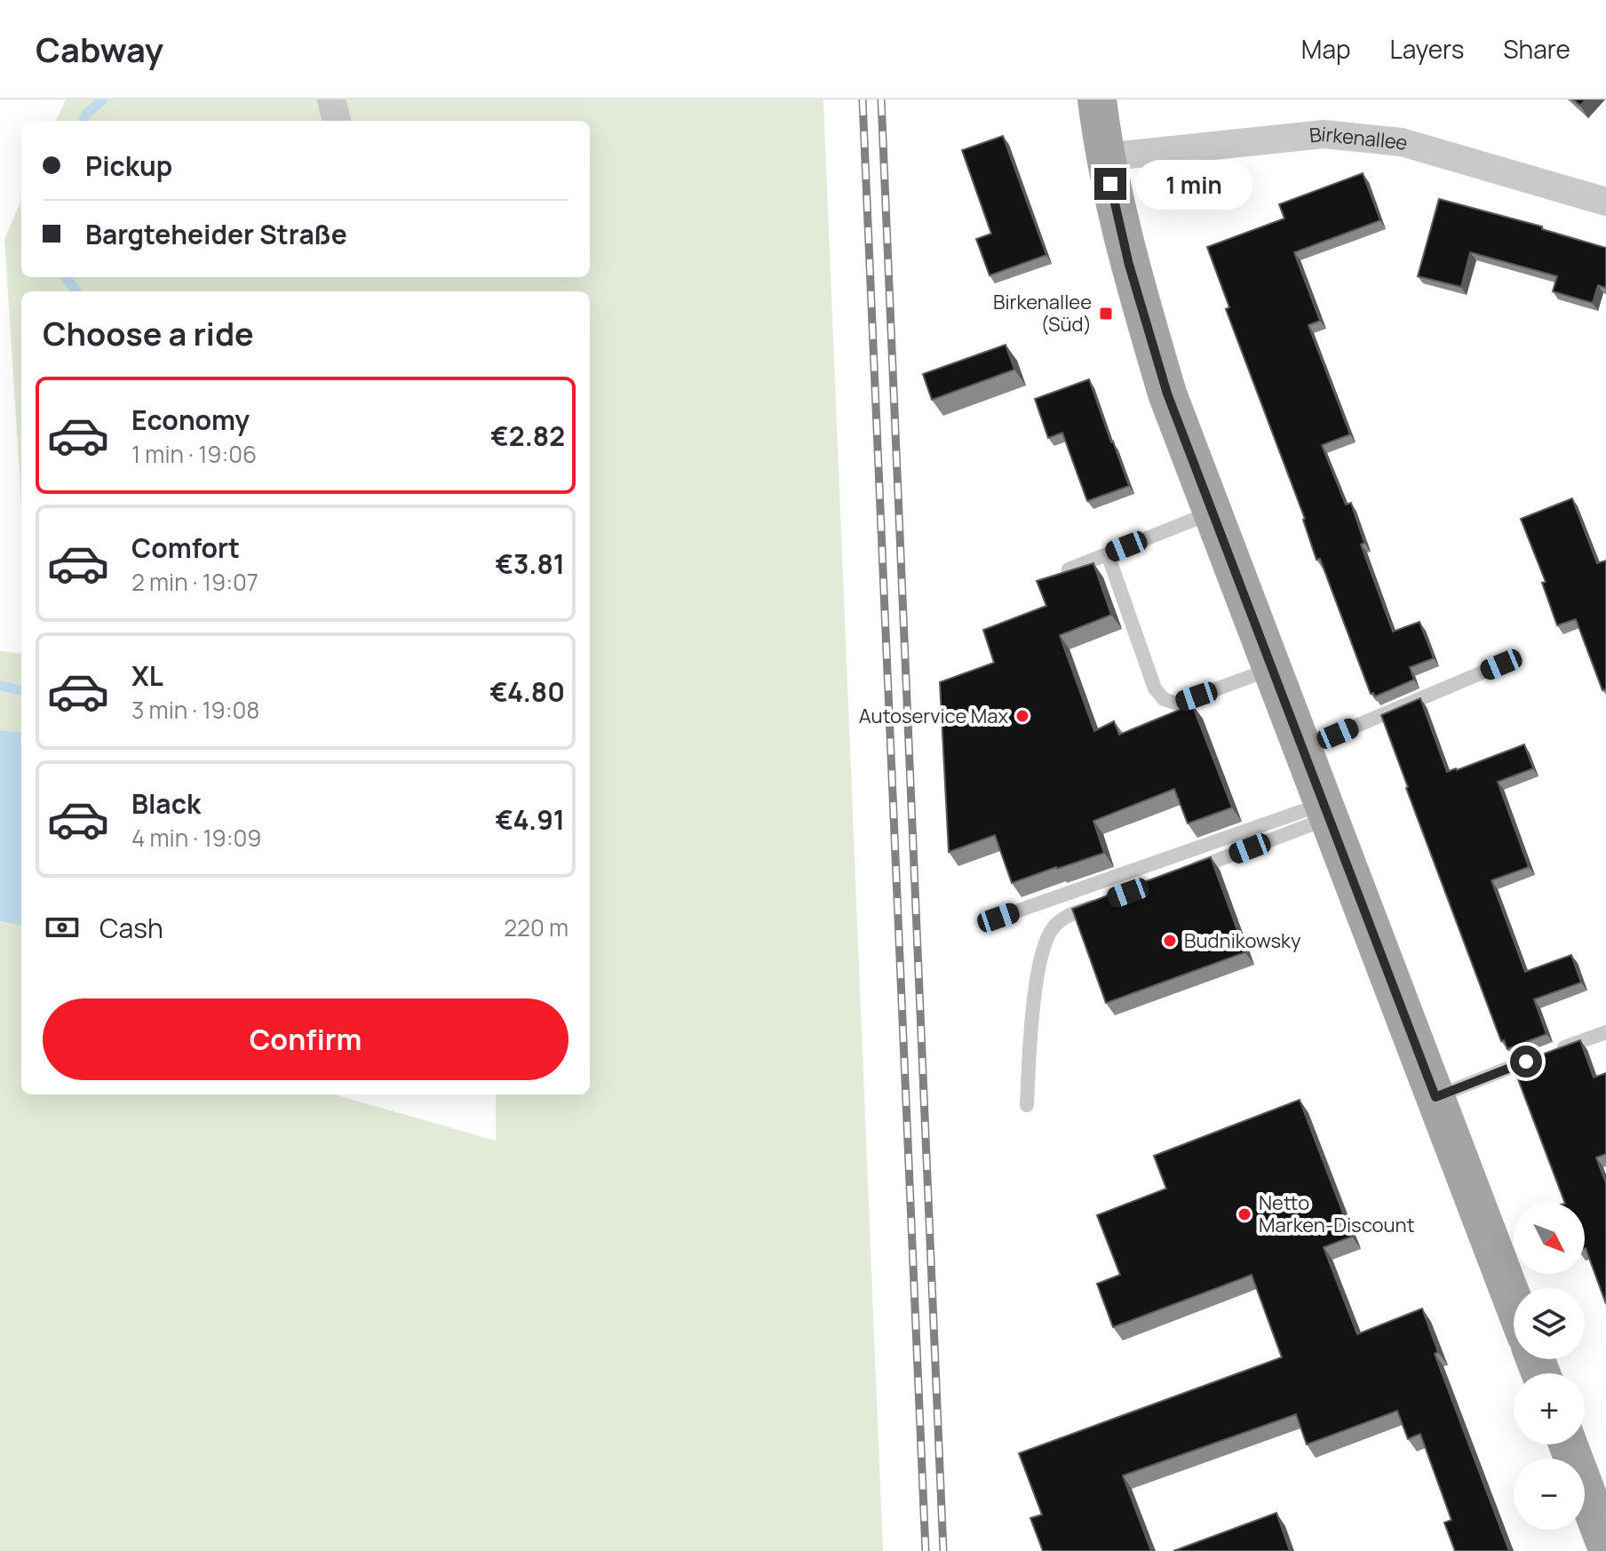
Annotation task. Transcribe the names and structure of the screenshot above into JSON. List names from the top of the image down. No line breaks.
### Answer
{"streets":{"street":["Birkenallee"]},"places":{"transit":["Birkenallee (Süd)"],"other":["Autoservice Max","Budnikowsky","Netto Marken-Discount"]},"north":"bottom right","page":{"header":"Cabway","nav":["Map","Layers","Share"],"banner":["Pickup","Bargteheider Straße"],"bubble":"1 min","heading":"Choose a ride","list":[{"name":"Economy","note":"1 min · 19:06","value":"€2.82"},{"name":"Comfort","note":"2 min · 19:07","value":"€3.81"},{"name":"XL","note":"3 min · 19:08","value":"€4.80"},{"name":"Black","note":"4 min · 19:09","value":"€4.91"}],"pay":["Cash","220 m"],"buttons":"Confirm","map_buttons":["+","−"]}}
